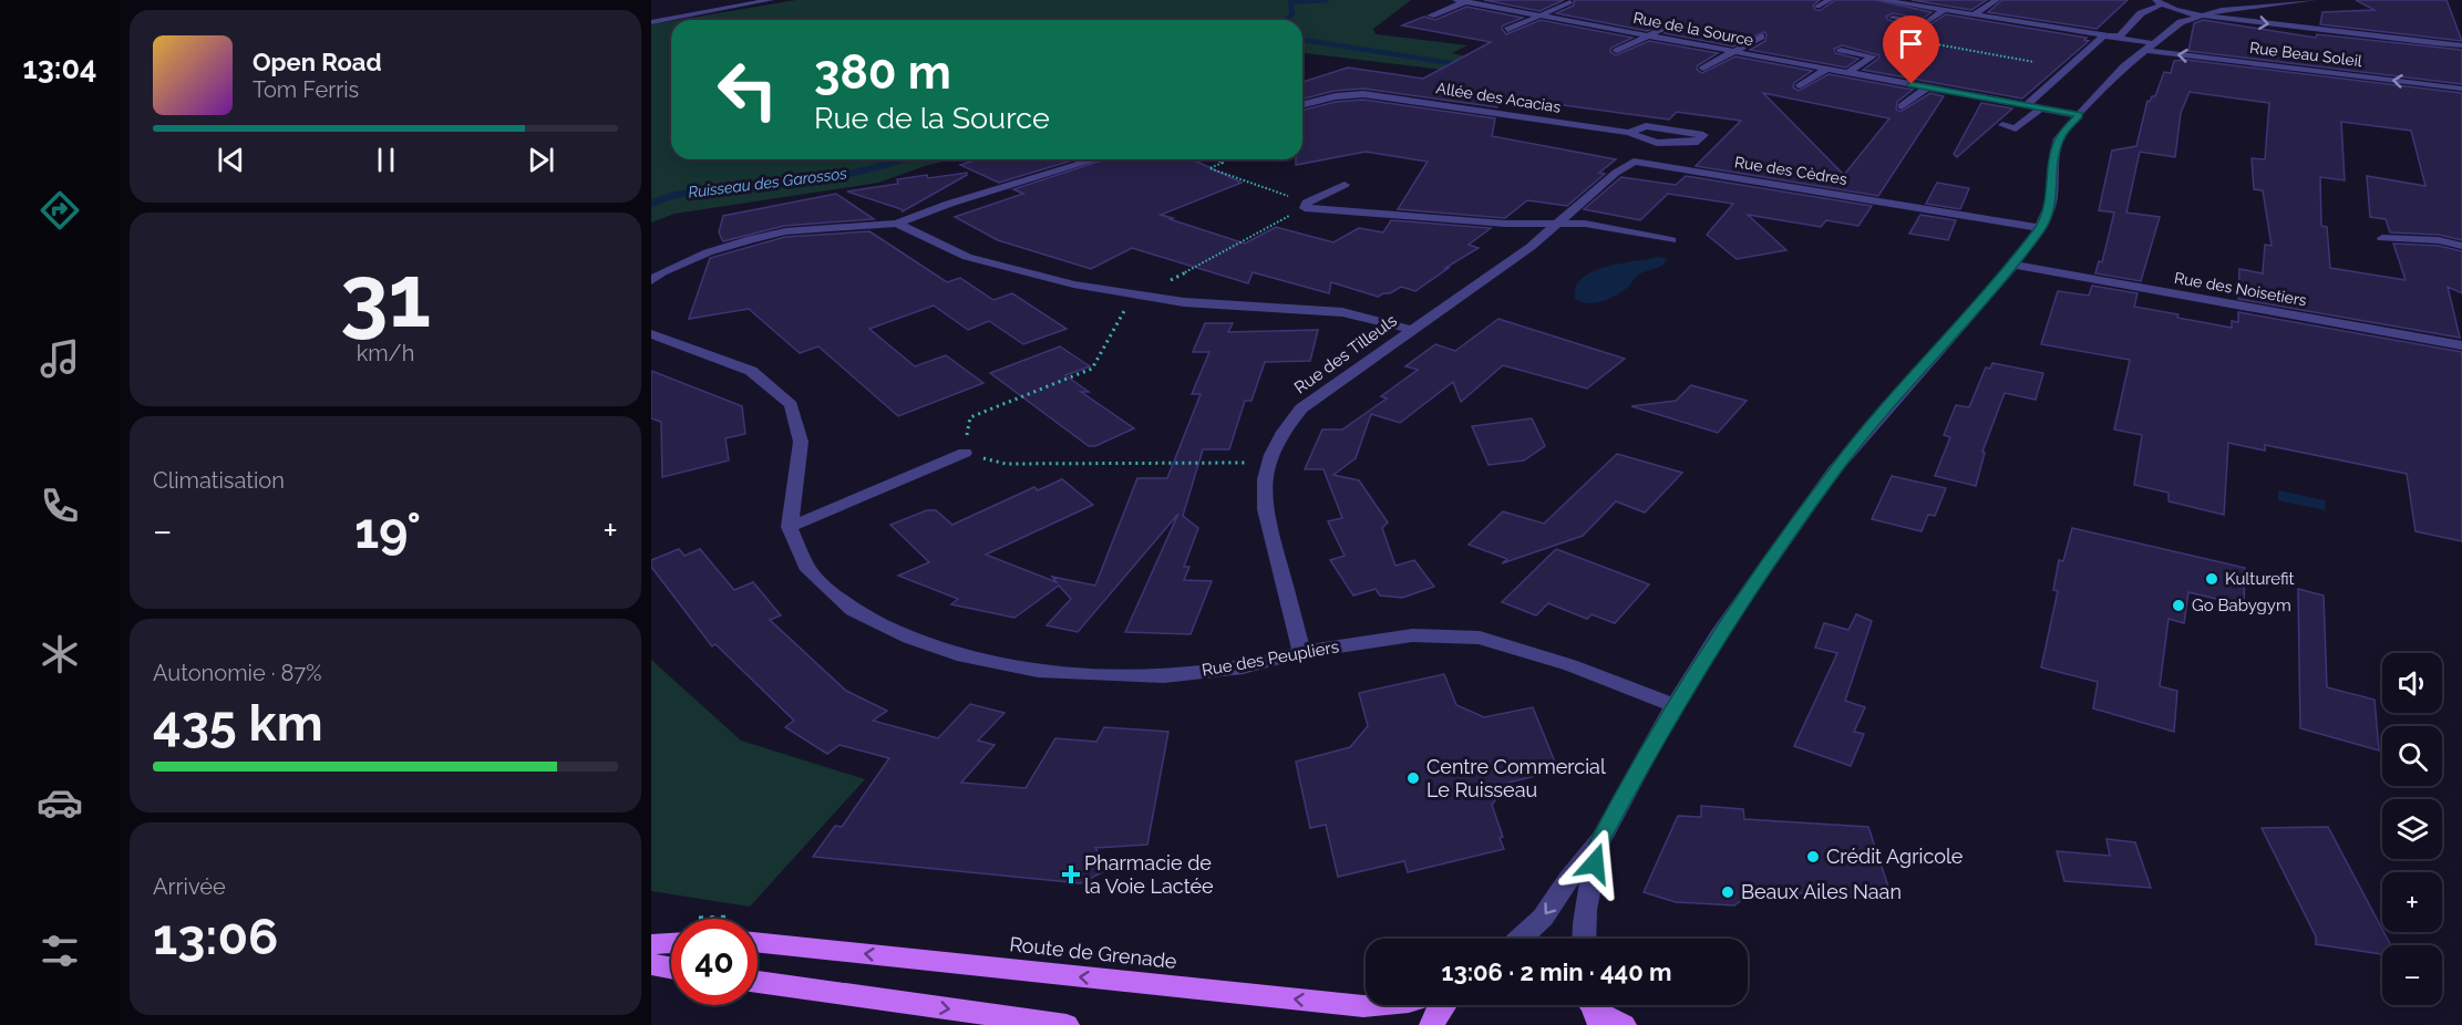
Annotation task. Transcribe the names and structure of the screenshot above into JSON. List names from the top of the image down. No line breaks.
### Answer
{"streets":{"main road":["Route de Grenade"],"street":["Rue de la Source","Rue Beau Soleil","Allée des Acacias","Rue des Cèdres","Rue des Noisetiers","Rue des Tilleuls","Rue des Peupliers"]},"crossings":[["Rue des Tilleuls","Rue des Peupliers"]],"water":["Ruisseau des Garossos"],"places":{"other":["Kulturefit","Go Babygym","Centre Commercial Le Ruisseau","Crédit Agricole","Beaux Ailes Naan"],"health":["Pharmacie de la Voie Lactée"]},"page":{"tabs":"13:04","turn":["380 m","Rue de la Source"],"song":["Open Road","Tom Ferris"],"tile":[["31","km/h"],"Climatisation",["Autonomie · 87%","435 km"],["Arrivée","13:06"]],"heat":["−","19°","+"],"map_buttons":["+","−"],"limit":"40","trip":"13:06 · 2 min · 440 m"}}
